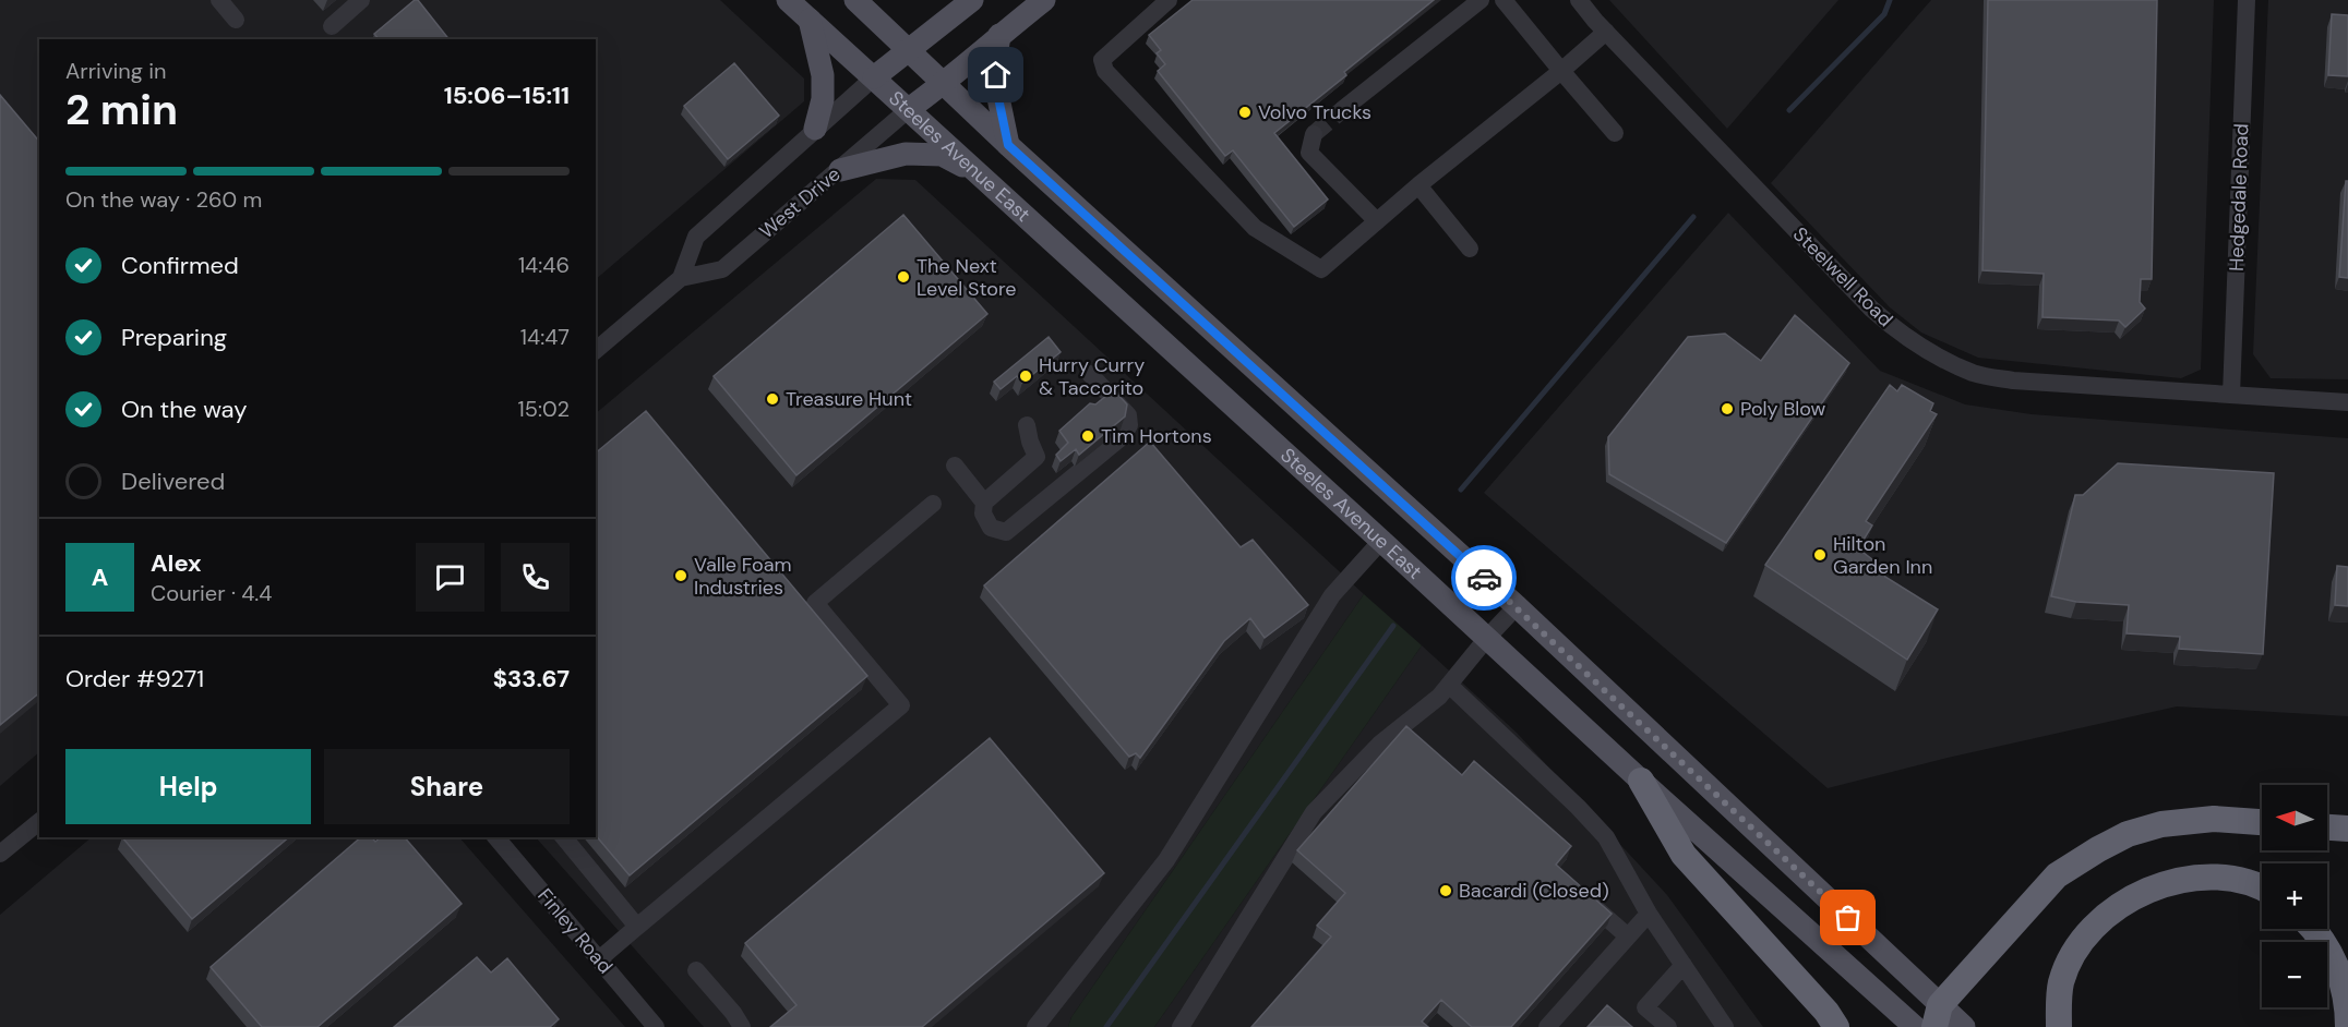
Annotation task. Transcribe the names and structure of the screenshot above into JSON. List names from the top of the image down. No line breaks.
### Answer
{"streets":{"main road":["Steeles Avenue East"],"street":["Hedgedale Road","West Drive","Steelwell Road","Finley Road"]},"crossings":[["Steeles Avenue East","West Drive"],["Hedgedale Road","Steelwell Road"]],"places":["Volvo Trucks","The Next Level Store","Hurry Curry & Taccorito","Treasure Hunt","Poly Blow","Tim Hortons","Hilton Garden Inn","Valle Foam Industries","Bacardi (Closed)"],"north":"left","page":{"heading":["2 min","Arriving in","15:06–15:11"],"panel":["Alex","Courier · 4.4","Order #9271","$33.67"],"bar":"On the way · 260 m","list":[["Confirmed","14:46"],["Preparing","14:47"],["On the way","15:02"],"Delivered"],"round":"A","buttons":["Help","Share"],"map_buttons":["+","−"]}}
